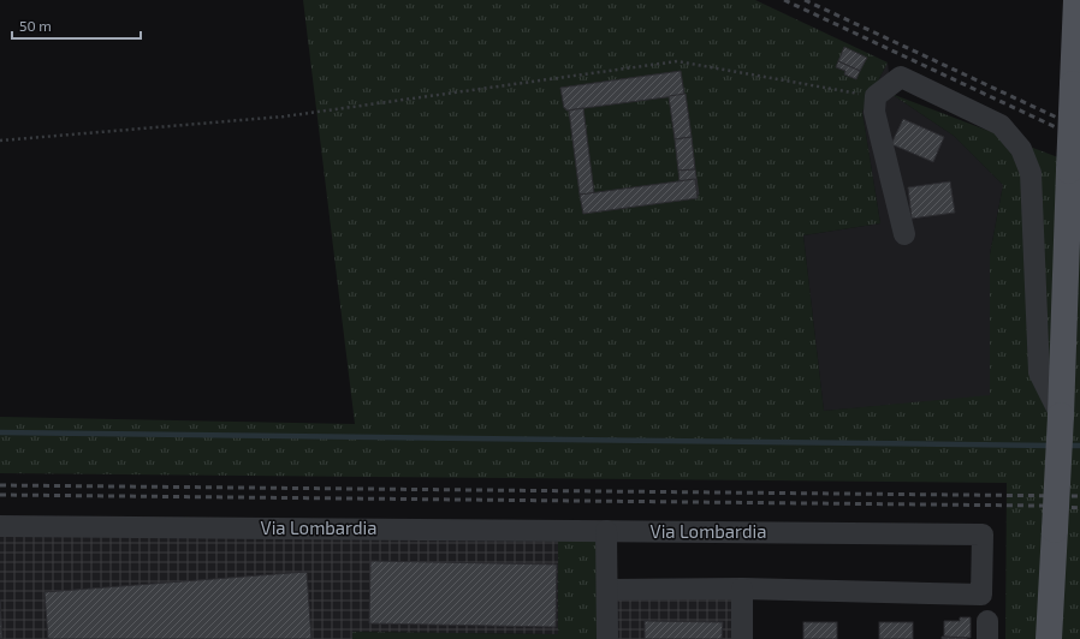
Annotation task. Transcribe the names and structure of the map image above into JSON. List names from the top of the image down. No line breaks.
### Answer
{"streets":{"street":["Via Lombardia"]},"scale_bar":"50 m"}
